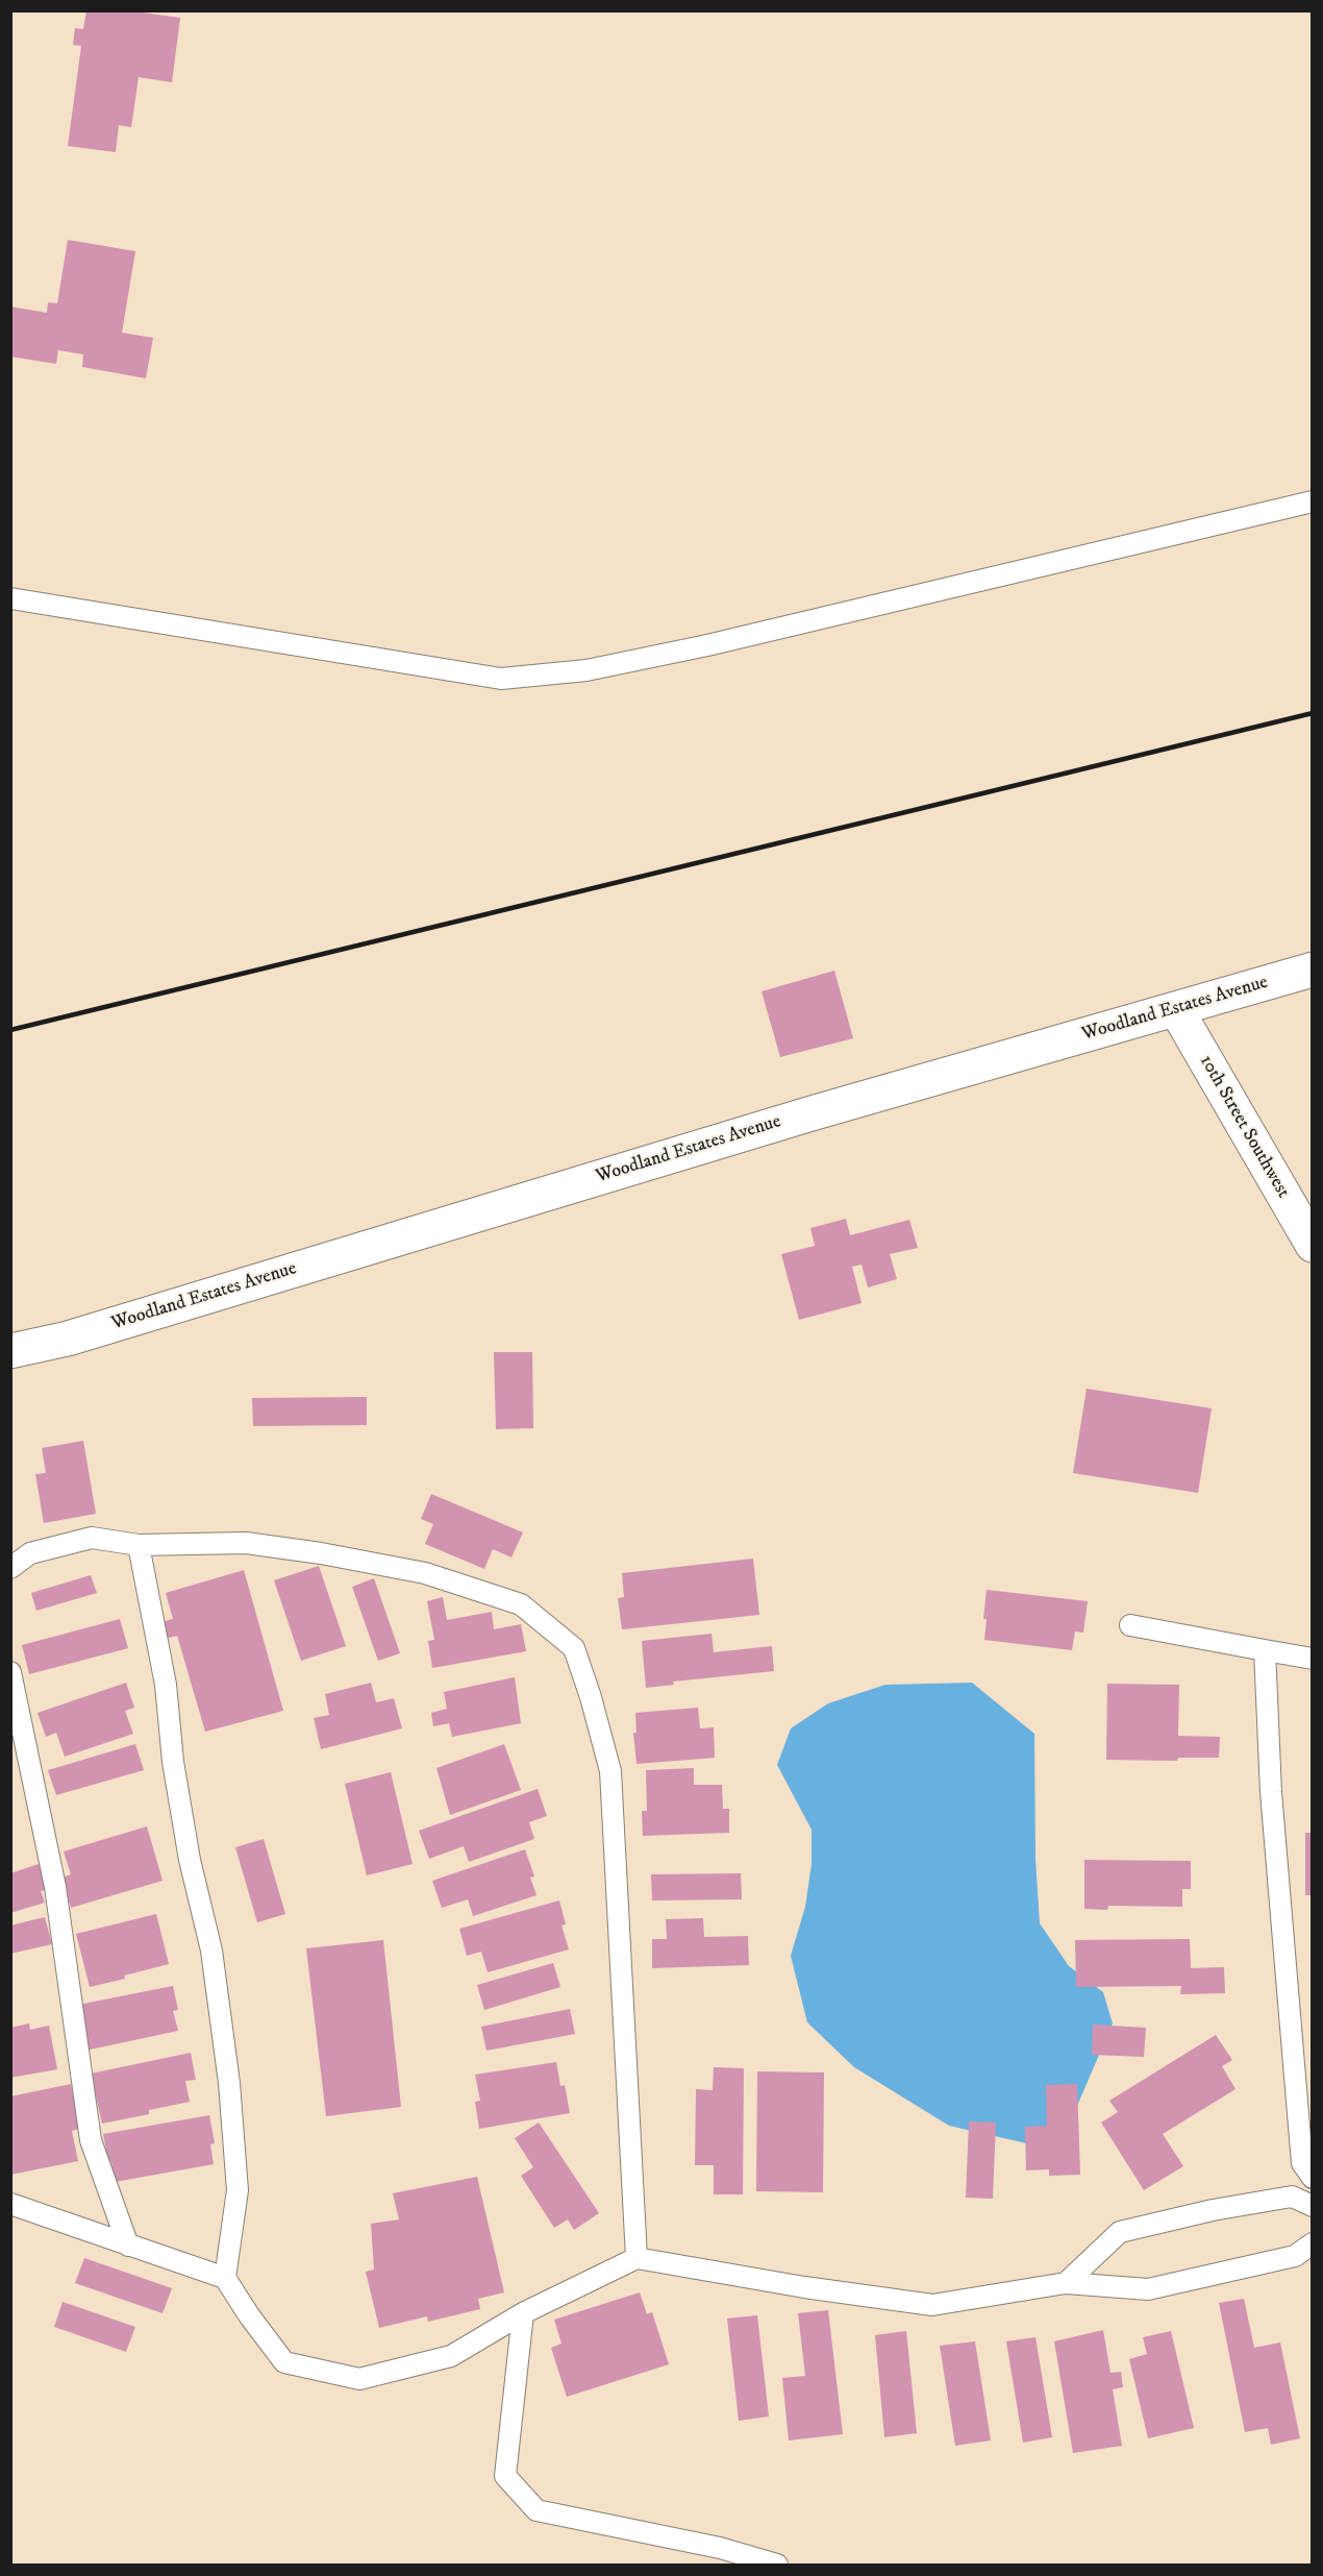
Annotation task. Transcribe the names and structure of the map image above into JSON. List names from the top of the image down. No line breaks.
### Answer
{"streets":{"street":["Woodland Estates Avenue","10th Street Southwest"]},"crossings":[["Woodland Estates Avenue","10th Street Southwest"]]}
